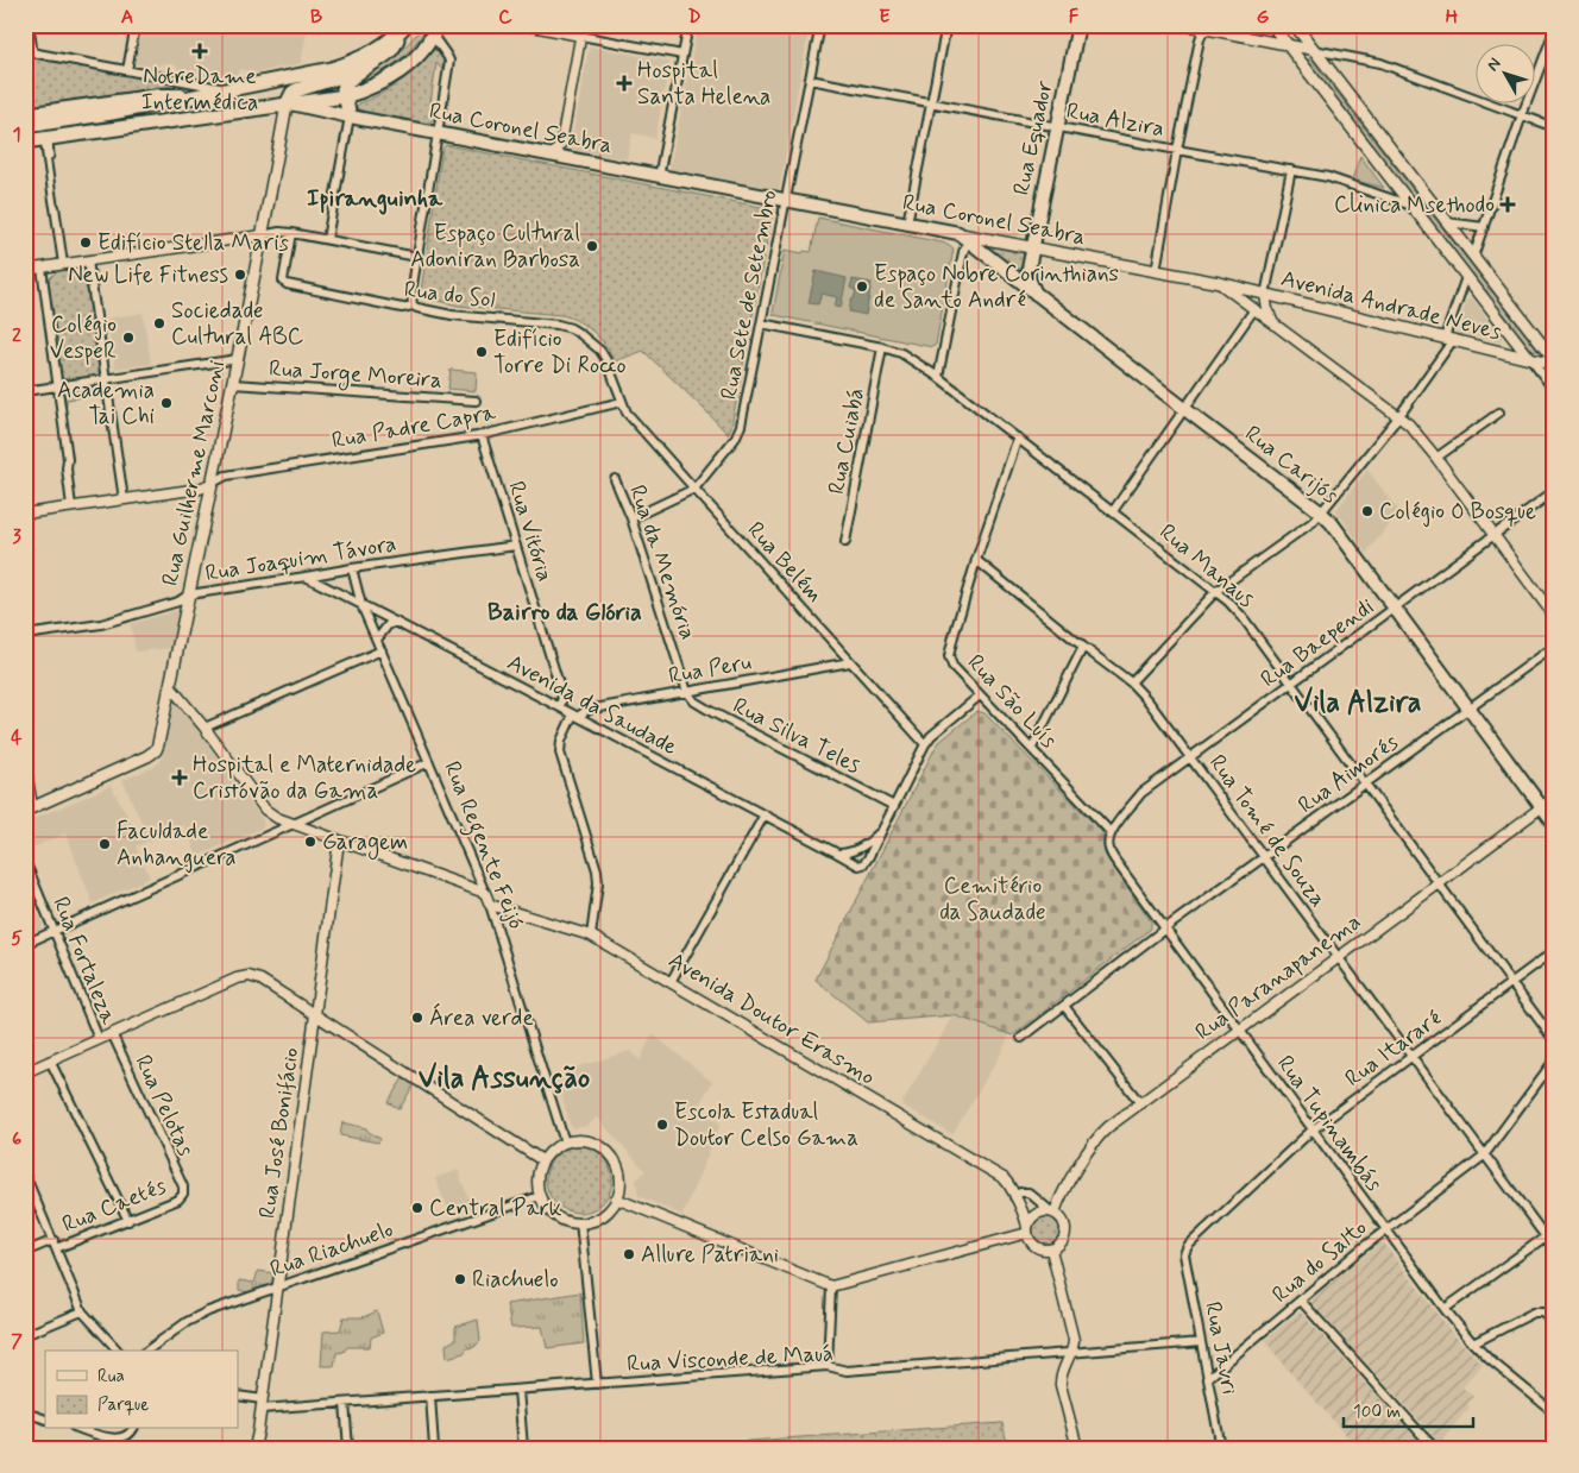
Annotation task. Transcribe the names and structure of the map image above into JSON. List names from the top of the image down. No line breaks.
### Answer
{"streets":{"main road":["Rua Coronel Seabra","Rua Equador","Avenida Andrade Neves","Rua Carijós","Rua Guilherme Marconi"],"street":["Rua Alzira","Rua do Sol","Rua Sete de Setembro","Rua Jorge Moreira","Rua Padre Capra","Rua Cuiabá","Rua Vitória","Rua Joaquim Távora","Rua da Memória","Rua Belém","Rua Manaus","Rua Baependi","Rua Peru","Rua São Luís","Avenida da Saudade","Rua Silva Teles","Rua Aimorés","Rua Tomé de Souza","Rua Regente Feijó","Rua Fortaleza","Rua Paranapanema","Avenida Doutor Erasmo","Rua Itararé","Rua Pelotas","Rua Tupinambás","Rua José Bonifácio","Rua Caetés","Rua Riachuelo","Rua do Salto","Rua Javri","Rua Visconde de Mauá"]},"crossings":[["Rua Alzira","Rua Equador"],["Rua Alzira","Rua Sete de Setembro"],["Rua Coronel Seabra","Rua Equador"],["Rua Coronel Seabra","Rua Sete de Setembro"],["Rua Coronel Seabra","Avenida Andrade Neves"],["Rua Coronel Seabra","Rua Carijós"],["Rua Coronel Seabra","Rua Guilherme Marconi"],["Rua Coronel Seabra","Rua Baependi"],["Rua Equador","Rua Carijós"],["Rua do Sol","Rua Padre Capra"],["Rua do Sol","Rua Belém"],["Rua Sete de Setembro","Rua da Memória"],["Rua Sete de Setembro","Rua Belém"],["Rua Sete de Setembro","Rua Manaus"],["Rua Jorge Moreira","Rua Guilherme Marconi"],["Rua Padre Capra","Rua Guilherme Marconi"],["Rua Padre Capra","Rua Vitória"],["Rua Padre Capra","Rua Belém"],["Rua Cuiabá","Rua Manaus"],["Rua Carijós","Rua Baependi"],["Rua Carijós","Rua Aimorés"],["Rua Carijós","Rua Paranapanema"],["Rua Guilherme Marconi","Rua Joaquim Távora"],["Rua Vitória","Rua Joaquim Távora"],["Rua Vitória","Avenida da Saudade"],["Rua Joaquim Távora","Avenida da Saudade"],["Rua Joaquim Távora","Rua Regente Feijó"],["Rua da Memória","Rua Peru"],["Rua da Memória","Rua Silva Teles"],["Rua Belém","Rua Peru"],["Rua Manaus","Rua Baependi"],["Rua Manaus","Rua São Luís"],["Rua Manaus","Rua Aimorés"],["Rua Manaus","Rua Paranapanema"],["Rua Manaus","Rua Itararé"],["Rua Baependi","Rua São Luís"],["Rua Baependi","Rua Tomé de Souza"],["Rua Baependi","Rua Tupinambás"],["Rua Peru","Avenida da Saudade"],["Rua Peru","Rua Silva Teles"],["Rua São Luís","Rua Tomé de Souza"],["Rua São Luís","Rua Tupinambás"],["Avenida da Saudade","Rua Regente Feijó"],["Rua Aimorés","Rua Tomé de Souza"],["Rua Aimorés","Rua Tupinambás"],["Rua Tomé de Souza","Rua Paranapanema"],["Rua Tomé de Souza","Rua Itararé"],["Rua Tomé de Souza","Rua do Salto"],["Rua Regente Feijó","Avenida Doutor Erasmo"],["Rua Regente Feijó","Rua Riachuelo"],["Rua Paranapanema","Avenida Doutor Erasmo"],["Rua Paranapanema","Rua Tupinambás"],["Rua Itararé","Rua Tupinambás"],["Rua Itararé","Rua Javri"],["Rua Pelotas","Rua Caetés"],["Rua Tupinambás","Rua do Salto"],["Rua José Bonifácio","Rua Riachuelo"],["Rua José Bonifácio","Rua Visconde de Mauá"],["Rua do Salto","Rua Javri"],["Rua Javri","Rua Visconde de Mauá"]],"districts":["Ipiranguinha","Bairro da Glória","Vila Alzira","Vila Assunção"],"parks":["Cemitério da Saudade"],"places":{"health":["NotreDame Intermédica","Hospital Santa Helena","Clinica Msethodo","Hospital e Maternidade Cristóvão da Gama"],"other":["Edifício Stella Maris","Espaço Cultural Adoniran Barbosa","New Life Fitness","Espaço Nobre Corinthians de Santo André","Sociedade Cultural ABC","Colégio VespeR","Edifício Torre Di Rocco","Academia Tai Chi","Colégio O Bosque","Garagem","Faculdade Anhanguera","Área verde","Escola Estadual Doutor Celso Gama","Central Park","Allure Patriani","Riachuelo"]},"legend":["Rua","Parque"],"scale_bar":"100 m","north":"top left","grid":{"columns":["A","B","C","D","E","F","G","H"],"rows":["1","2","3","4","5","6","7"]}}
